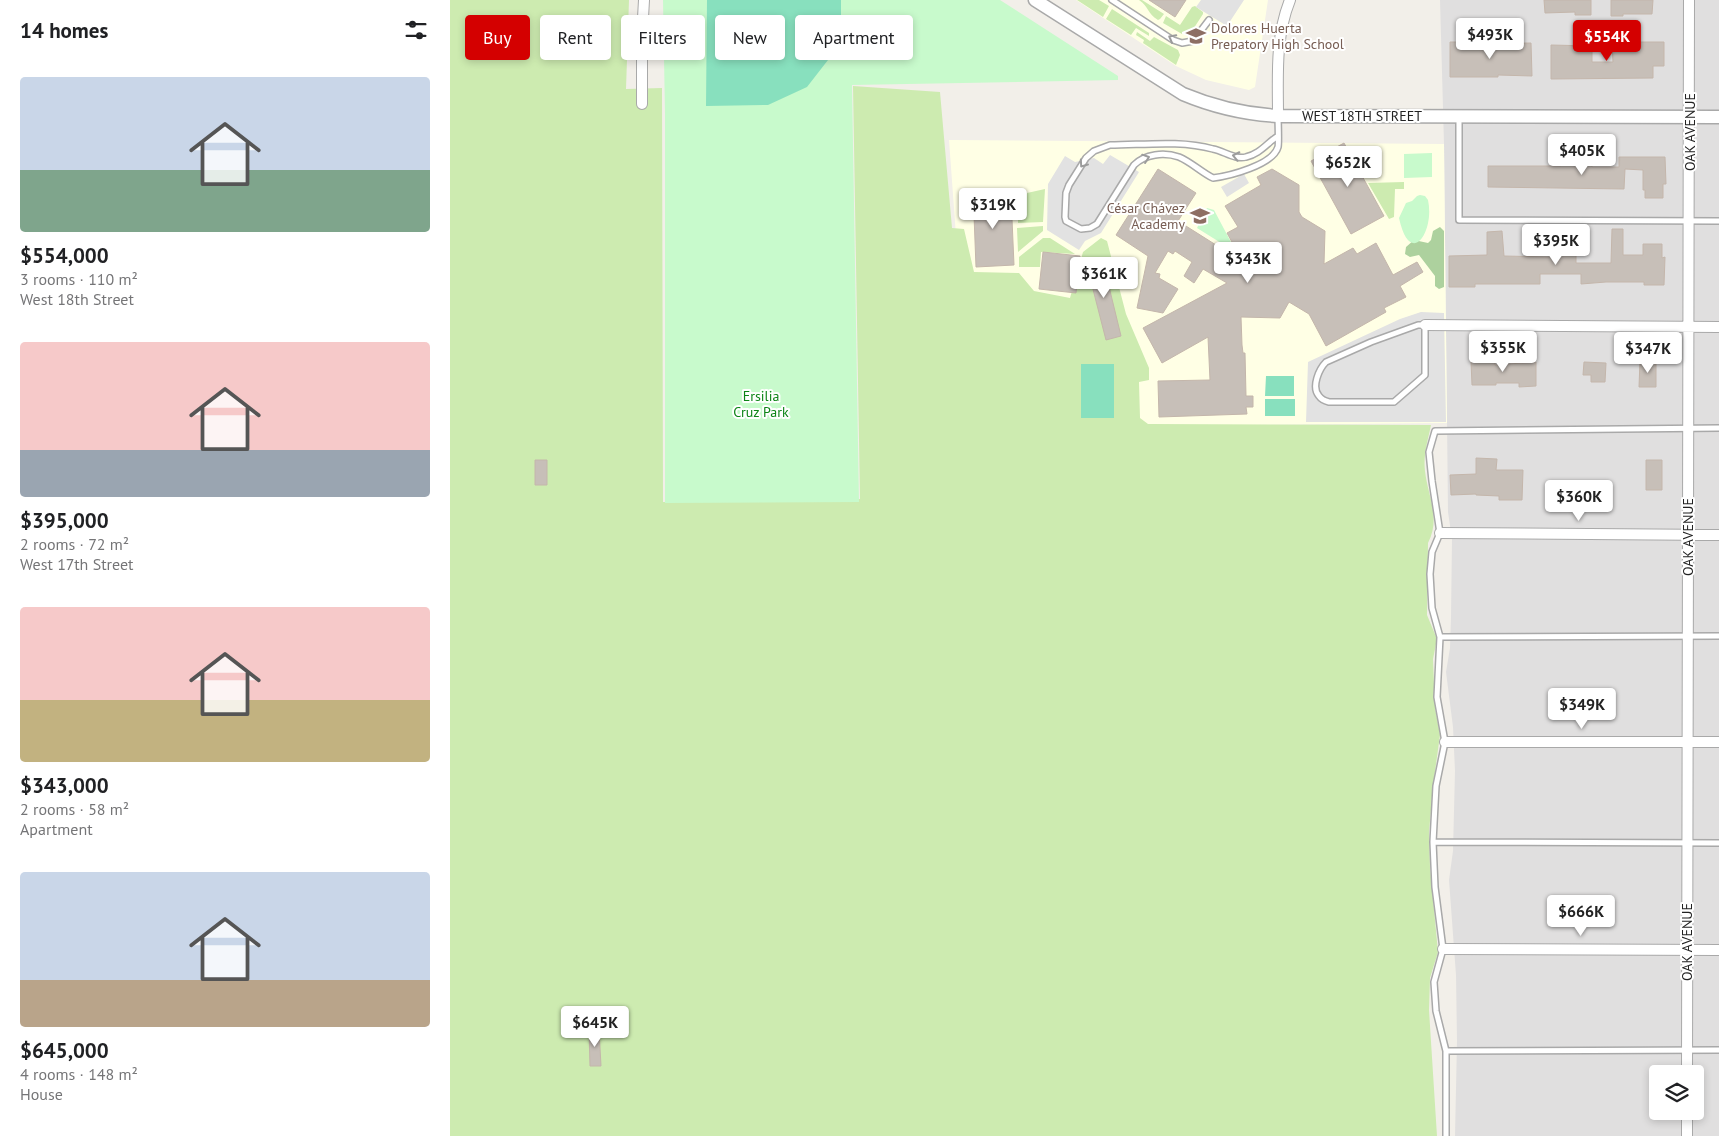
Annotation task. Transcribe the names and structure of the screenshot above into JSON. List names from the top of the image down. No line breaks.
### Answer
{"streets":{"street":["WEST 18TH STREET","OAK AVENUE"]},"crossings":[["WEST 18TH STREET","OAK AVENUE"]],"parks":["Ersilia Cruz Park"],"places":{"school or university":["Dolores Huerta Prepatory High School","César Chávez Academy"]},"page":{"heading":"14 homes","chip":["Buy","Rent","Filters","New","Apartment"],"price":["$493K","$554K","$405K","$652K","$319K","$395K","$343K","$361K","$355K","$347K","$360K","$349K","$666K","$645K"],"list":[{"name":"$554,000","note":"3 rooms · 110 m² · West 18th Street"},{"name":"$395,000","note":"2 rooms · 72 m² · West 17th Street"},{"name":"$343,000","note":"2 rooms · 58 m² · Apartment"},{"name":"$645,000","note":"4 rooms · 148 m² · House"}]}}
